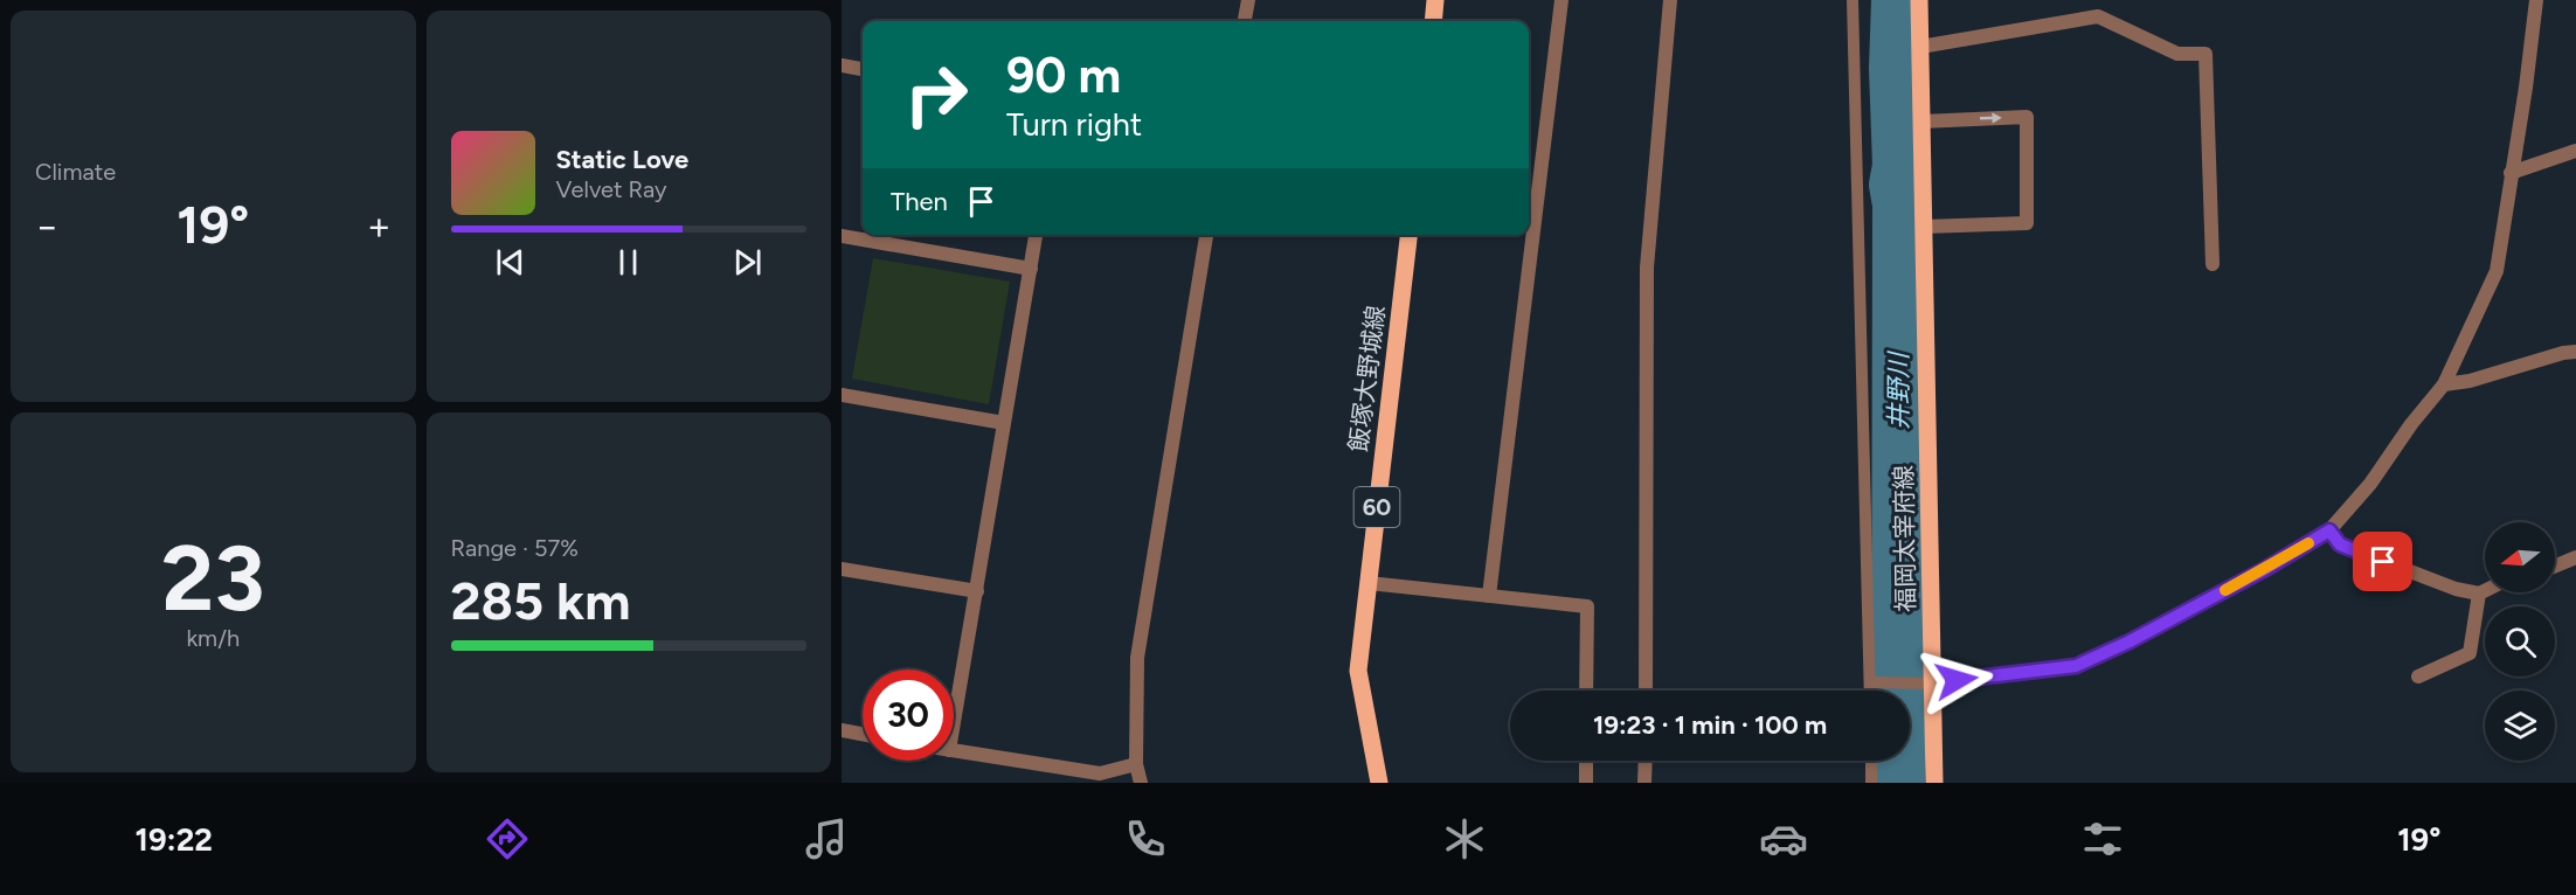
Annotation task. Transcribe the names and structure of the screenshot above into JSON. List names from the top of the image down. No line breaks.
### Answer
{"streets":{"main road":["飯塚大野城線","60","福岡太宰府線"]},"water":["井野川"],"north":"left","page":{"tile":["Climate",["23","km/h"],["Range · 57%","285 km"]],"turn":["90 m","Turn right"],"song":["Static Love","Velvet Ray"],"then":"Then","heat":["−","19°","+"],"limit":"30","trip":"19:23 · 1 min · 100 m","tabs":["19:22","19°"]}}
